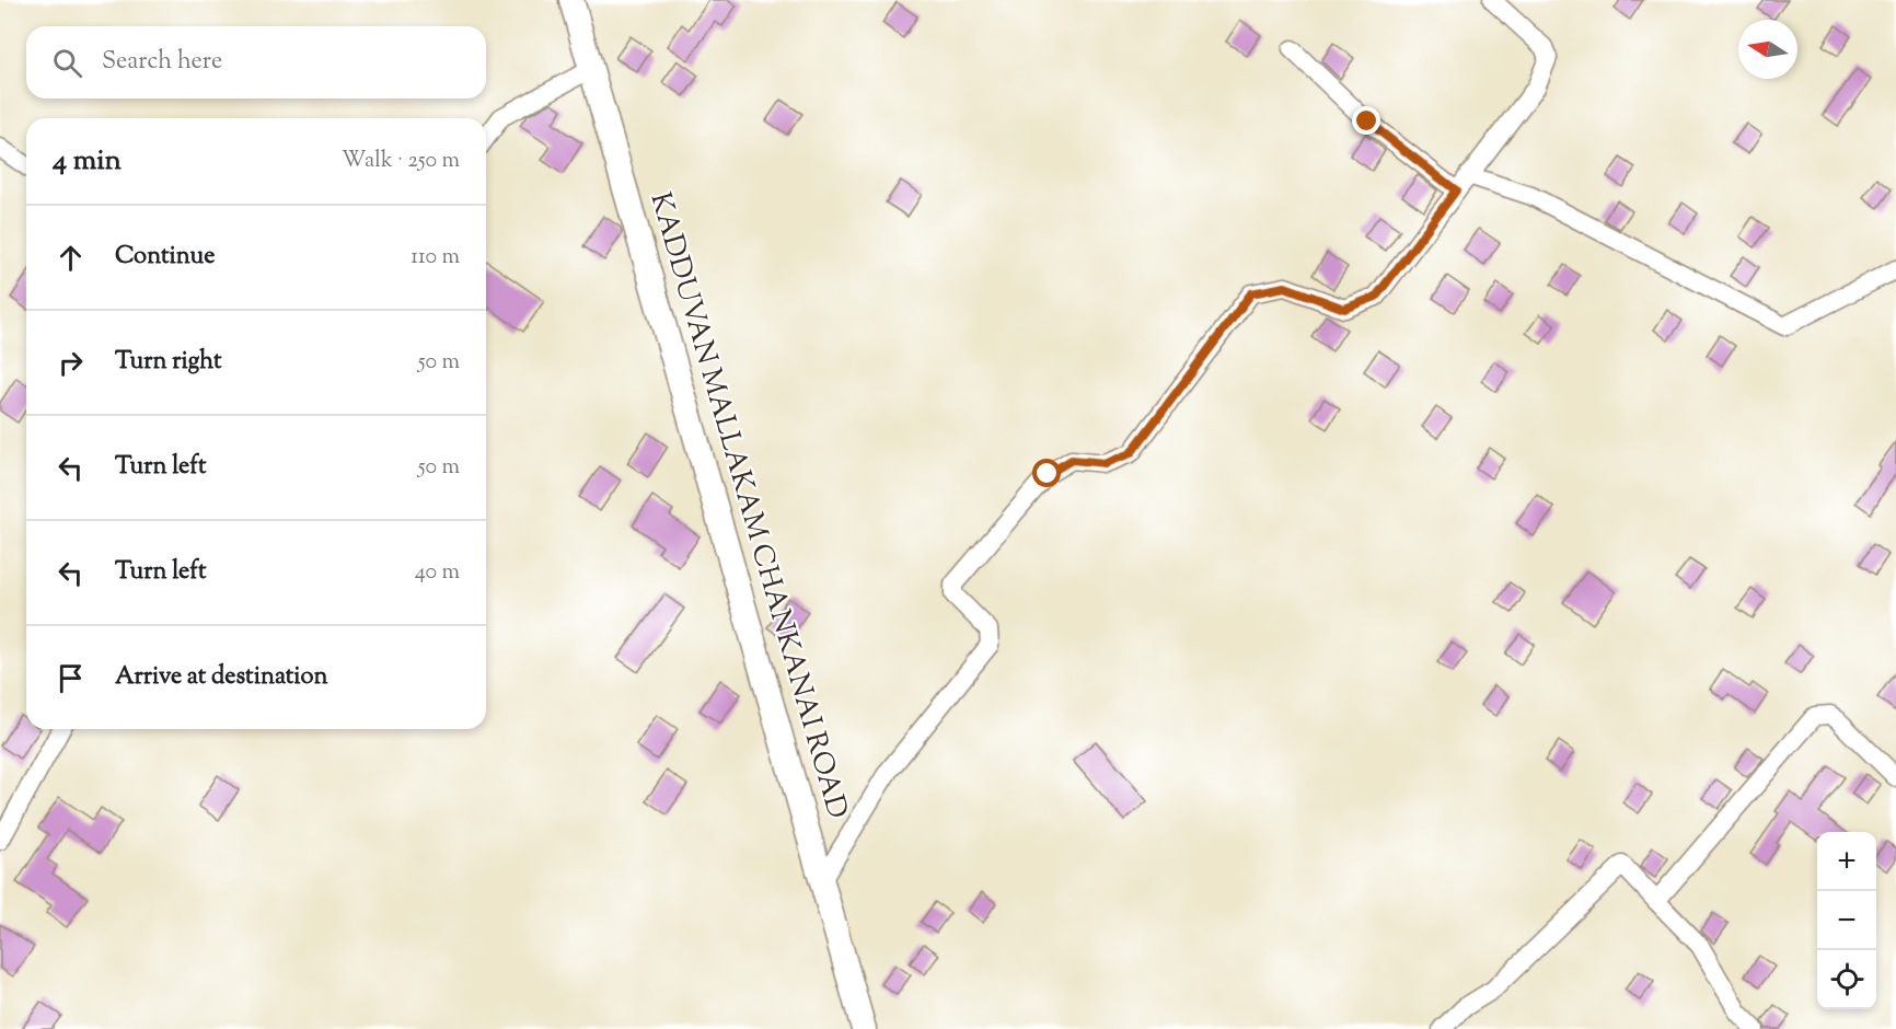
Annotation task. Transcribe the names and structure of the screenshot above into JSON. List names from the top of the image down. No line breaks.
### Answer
{"streets":{"main road":["KADDUVAN MALLAKAM CHANKANAI ROAD"]},"north":"left","page":{"search":"Search here","heading":["4 min","Walk · 250 m"],"list":[["Continue","110 m"],["Turn right","50 m"],["Turn left","50 m"],["Turn left","40 m"],"Arrive at destination"],"map_buttons":["+","−"]}}
